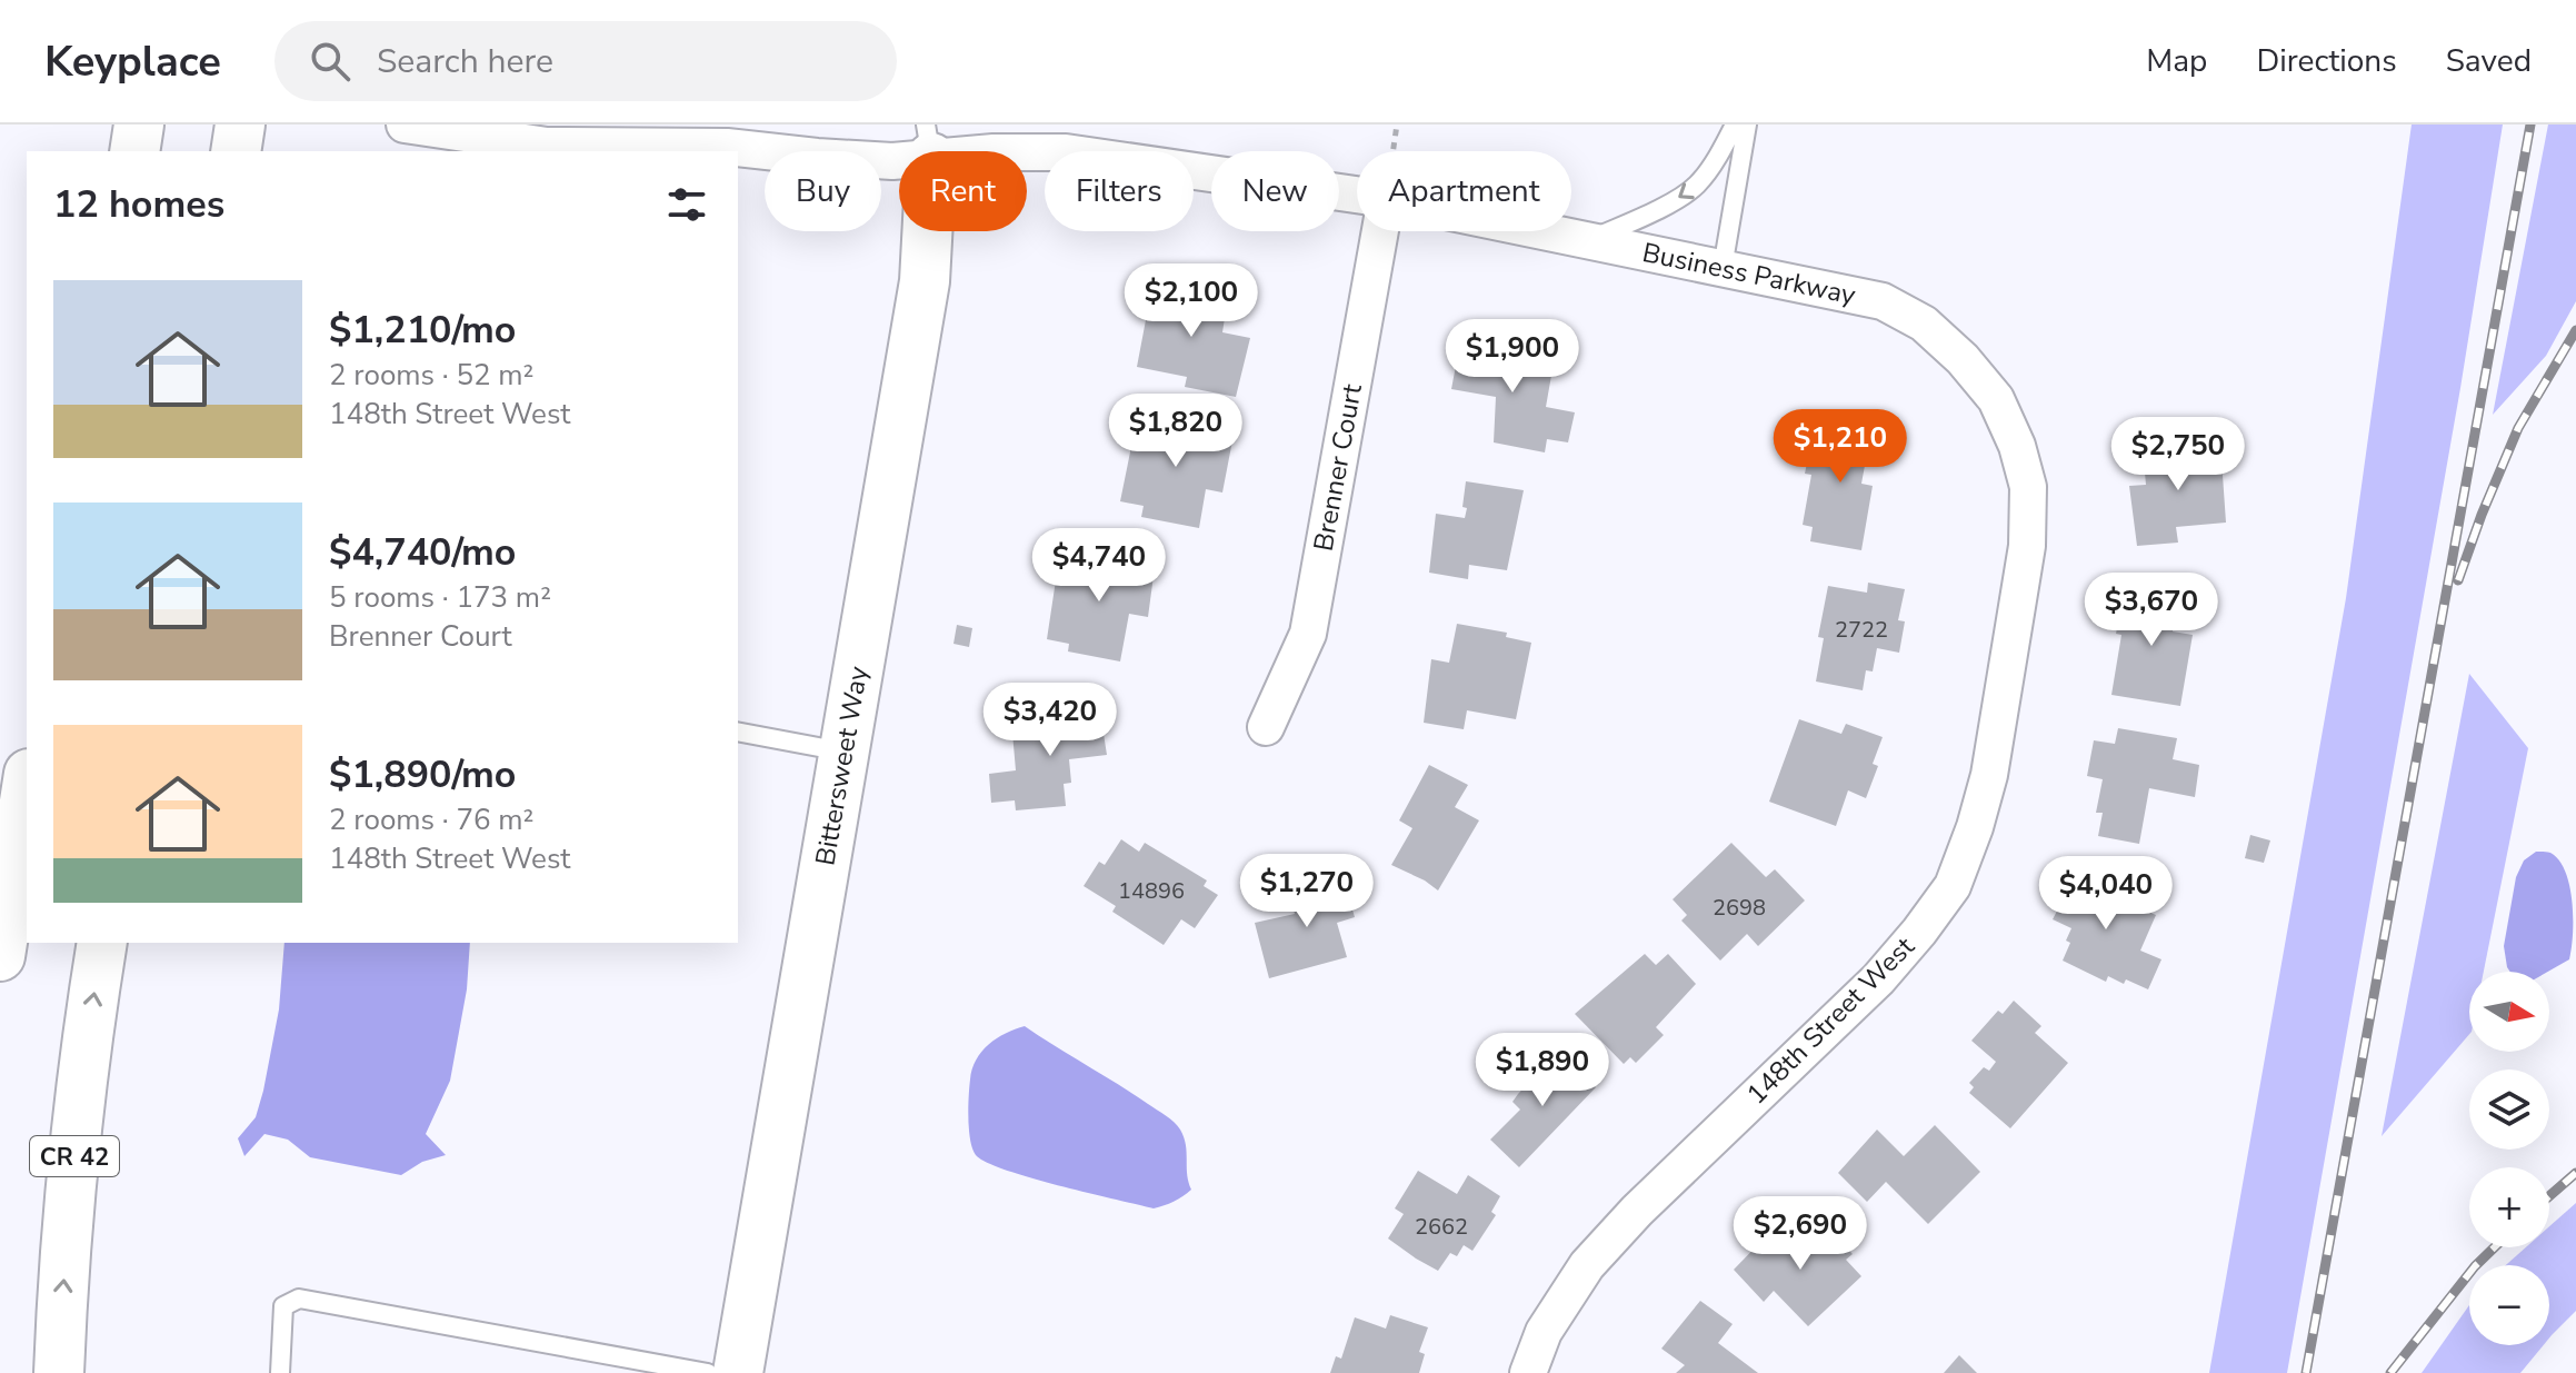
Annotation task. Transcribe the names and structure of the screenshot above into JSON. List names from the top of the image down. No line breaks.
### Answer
{"streets":{"main road":["Bittersweet Way","CR 42"],"street":["Business Parkway","Brenner Court","148th Street West"]},"crossings":[["Business Parkway","Bittersweet Way"],["Business Parkway","148th Street West"]],"house_numbers":["2722","14896","2698","2662"],"north":"right","page":{"header":"Keyplace","search":"Search here","nav":["Map","Directions","Saved"],"chip":["Buy","Rent","Filters","New","Apartment"],"heading":"12 homes","list":[{"name":"$1,210/mo","note":"2 rooms · 52 m² · 148th Street West"},{"name":"$4,740/mo","note":"5 rooms · 173 m² · Brenner Court"},{"name":"$1,890/mo","note":"2 rooms · 76 m² · 148th Street West"}],"price":["$2,100","$1,900","$1,820","$1,210","$2,750","$4,740","$3,670","$3,420","$1,270","$4,040","$1,890","$2,690"],"map_buttons":["+","−"]}}
